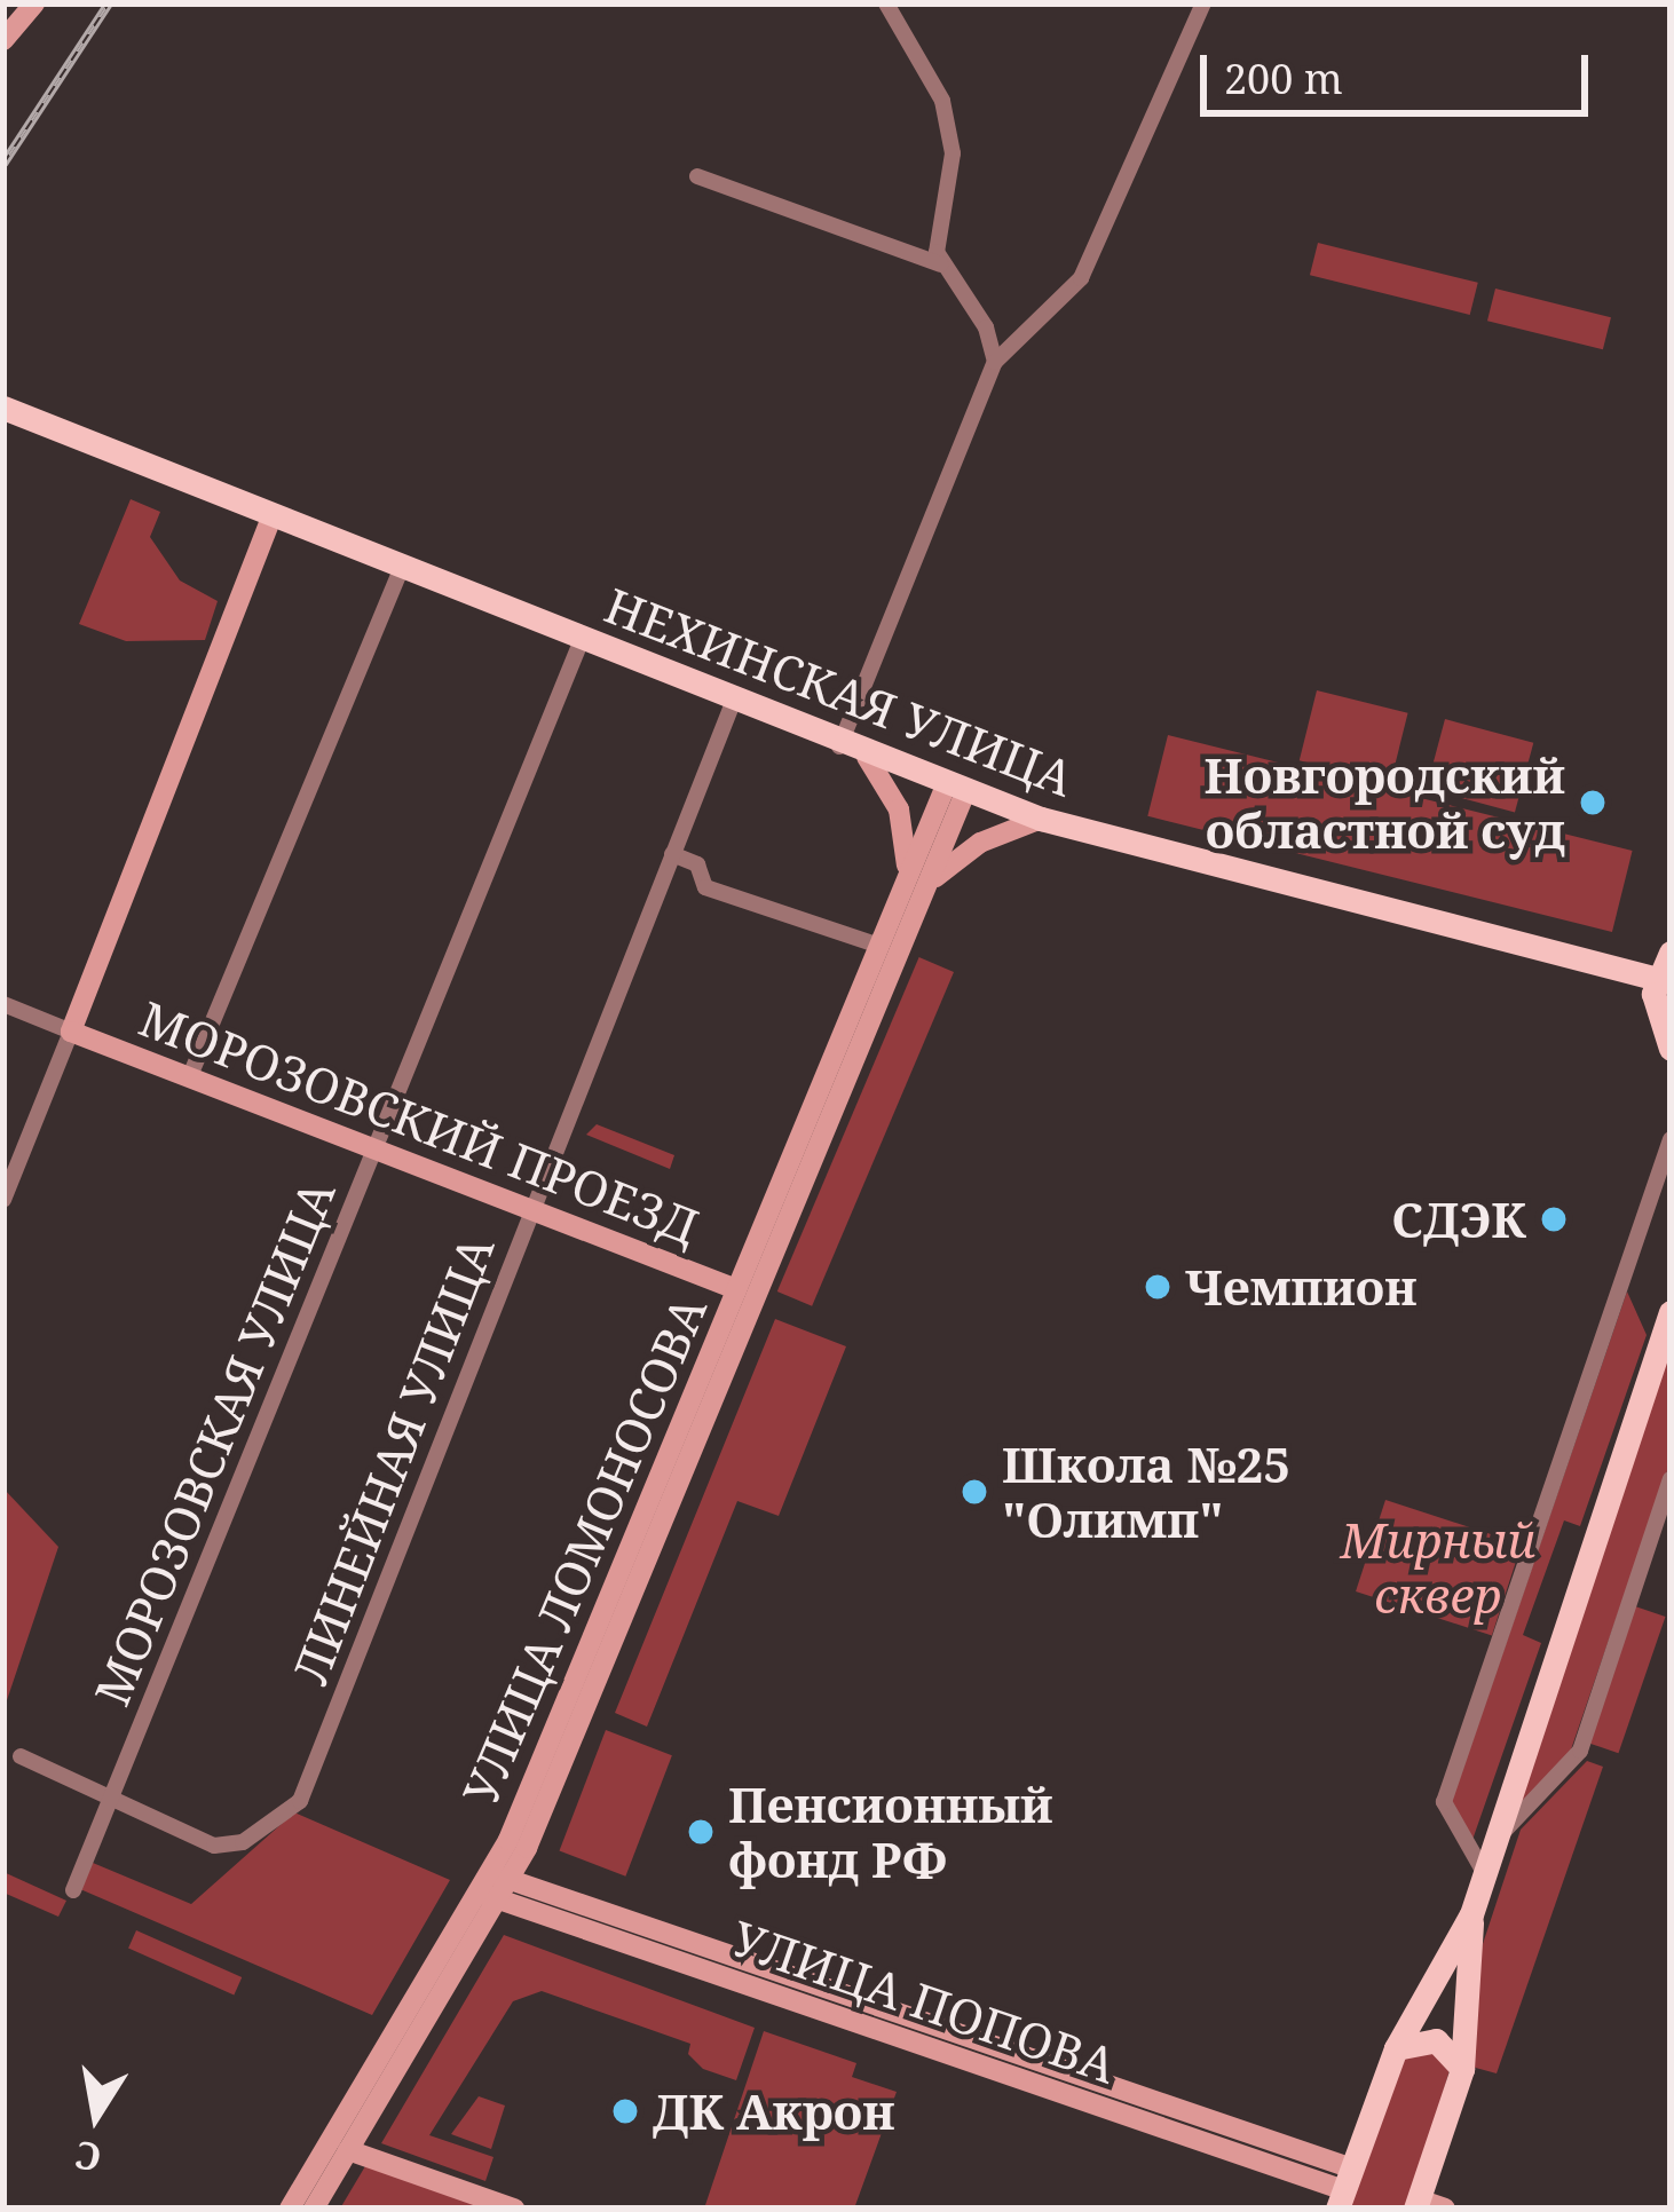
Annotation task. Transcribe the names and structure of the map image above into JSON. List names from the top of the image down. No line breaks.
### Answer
{"streets":{"main road":["НЕХИНСКАЯ УЛИЦА","МОРОЗОВСКИЙ ПРОЕЗД","УЛИЦА ЛОМОНОСОВА","УЛИЦА ПОПОВА"],"street":["МОРОЗОВСКАЯ УЛИЦА","ЛИНЕЙНАЯ УЛИЦА"]},"crossings":[["НЕХИНСКАЯ УЛИЦА","МОРОЗОВСКАЯ УЛИЦА"],["НЕХИНСКАЯ УЛИЦА","ЛИНЕЙНАЯ УЛИЦА"],["НЕХИНСКАЯ УЛИЦА","УЛИЦА ЛОМОНОСОВА"],["МОРОЗОВСКИЙ ПРОЕЗД","МОРОЗОВСКАЯ УЛИЦА"],["МОРОЗОВСКИЙ ПРОЕЗД","ЛИНЕЙНАЯ УЛИЦА"],["МОРОЗОВСКИЙ ПРОЕЗД","УЛИЦА ЛОМОНОСОВА"],["МОРОЗОВСКАЯ УЛИЦА","ЛИНЕЙНАЯ УЛИЦА"],["УЛИЦА ЛОМОНОСОВА","УЛИЦА ПОПОВА"]],"parks":["Мирный сквер"],"places":["Новгородский областной суд","СДЭК","Чемпион","Школа №25 \"Олимп\"","Пенсионный фонд РФ","ДК Акрон"],"scale_bar":"200 m","north":"bottom"}
